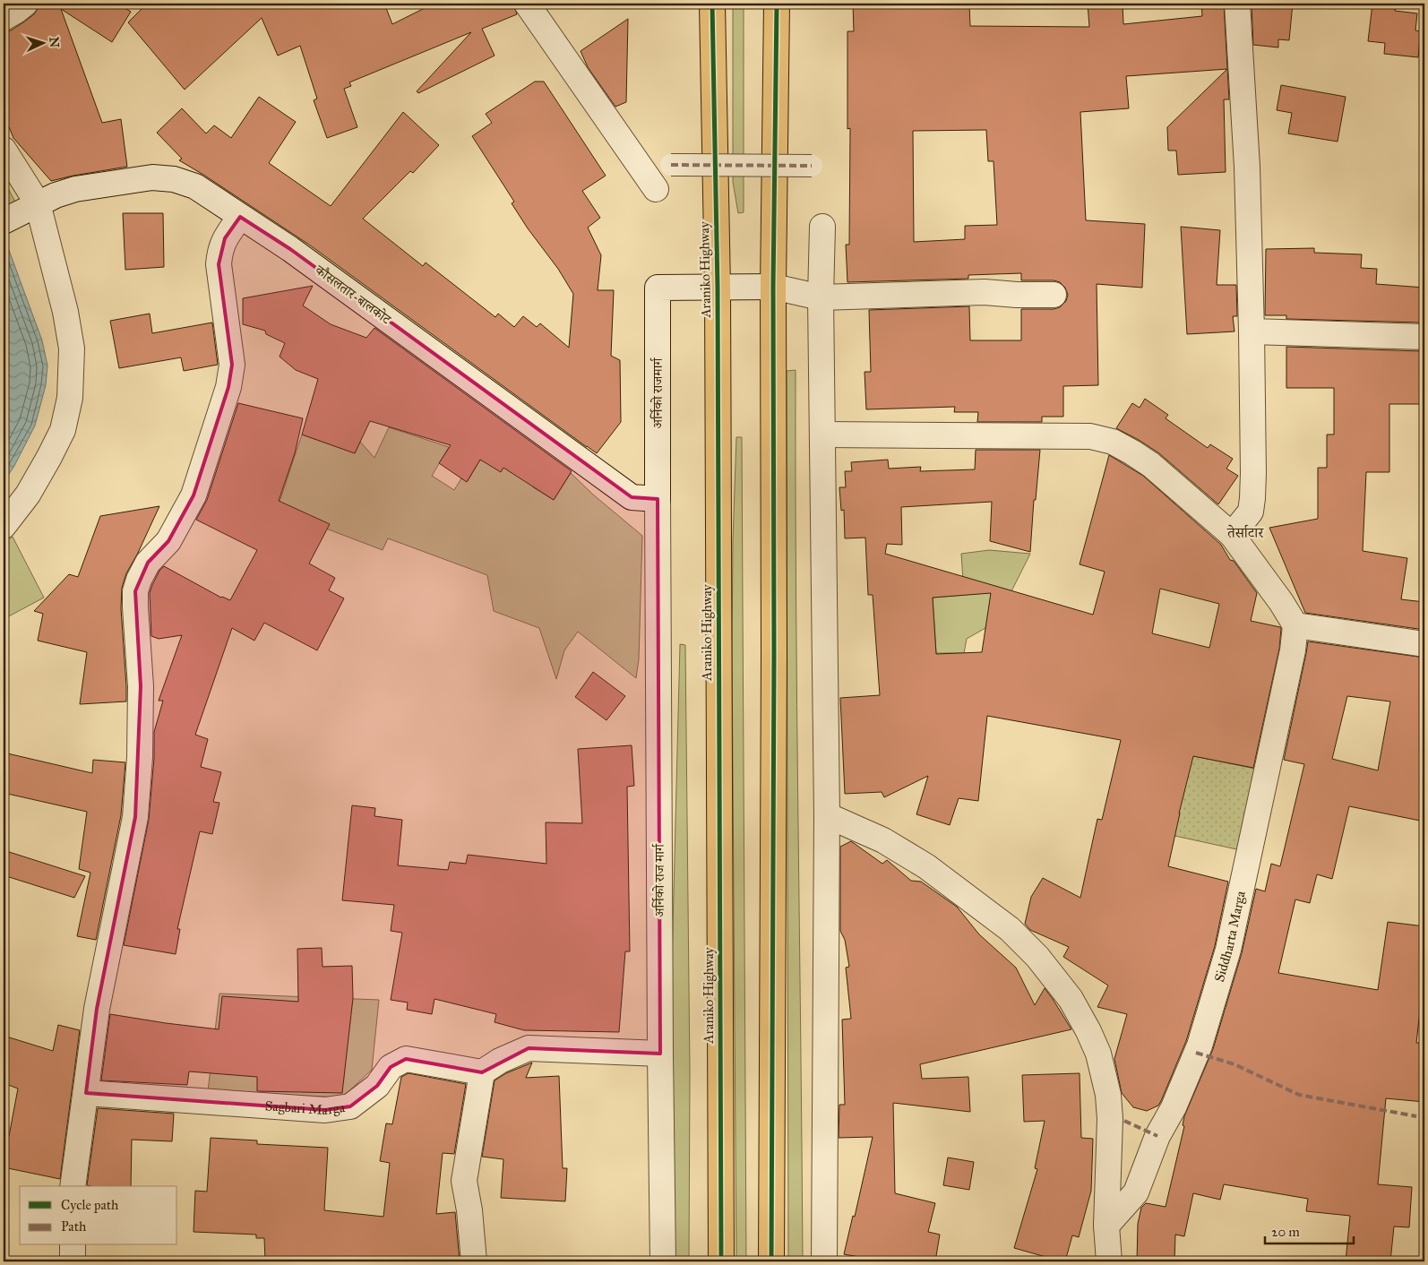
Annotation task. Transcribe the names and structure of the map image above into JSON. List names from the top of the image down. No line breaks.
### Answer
{"streets":{"highway":["Araniko Highway"],"street":["कौसलतार-बालकोट","अर्निको राजमार्ग","अर्निको राज मार्ग","Siddharta Marga","Sagbari Marga"]},"crossings":[["Araniko Highway","अर्निको राजमार्ग"],["कौसलतार-बालकोट","अर्निको राजमार्ग"],["कौसलतार-बालकोट","अर्निको राज मार्ग"],["अर्निको राजमार्ग","अर्निको राज मार्ग"]],"districts":["तेर्साटार"],"legend":["Cycle path","Path"],"scale_bar":"20 m","north":"right"}
